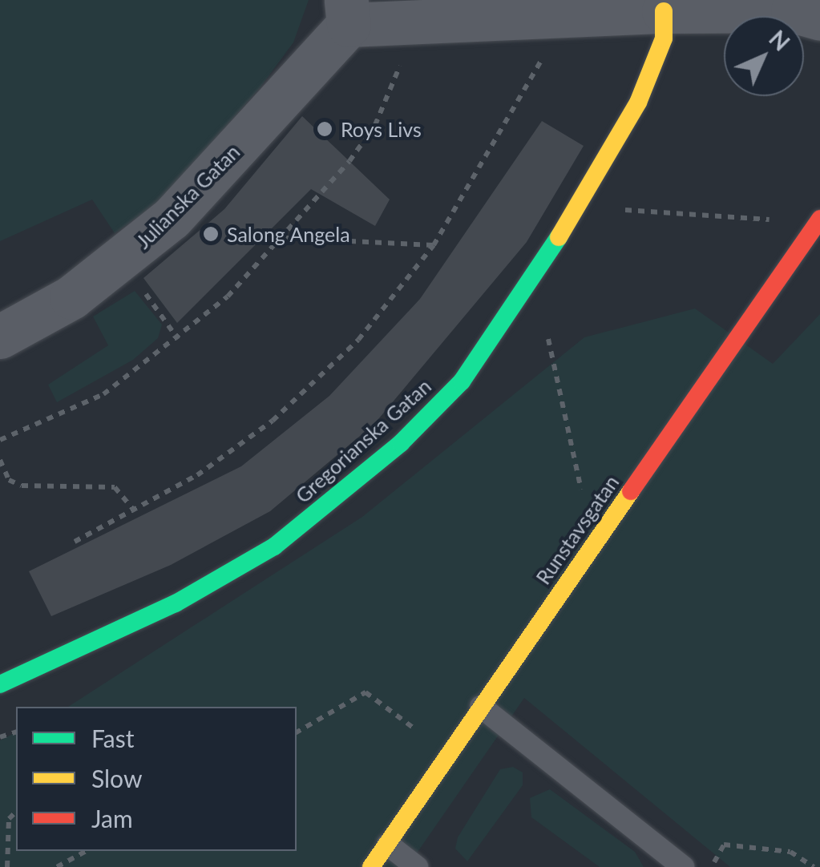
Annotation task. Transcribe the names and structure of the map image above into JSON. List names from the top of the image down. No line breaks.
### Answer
{"streets":{"street":["Julianska Gatan","Gregorianska Gatan","Runstavsgatan"]},"crossings":[["Julianska Gatan","Gregorianska Gatan"]],"places":["Roys Livs","Salong Angela"],"legend":["Fast","Slow","Jam"],"north":"top right"}
